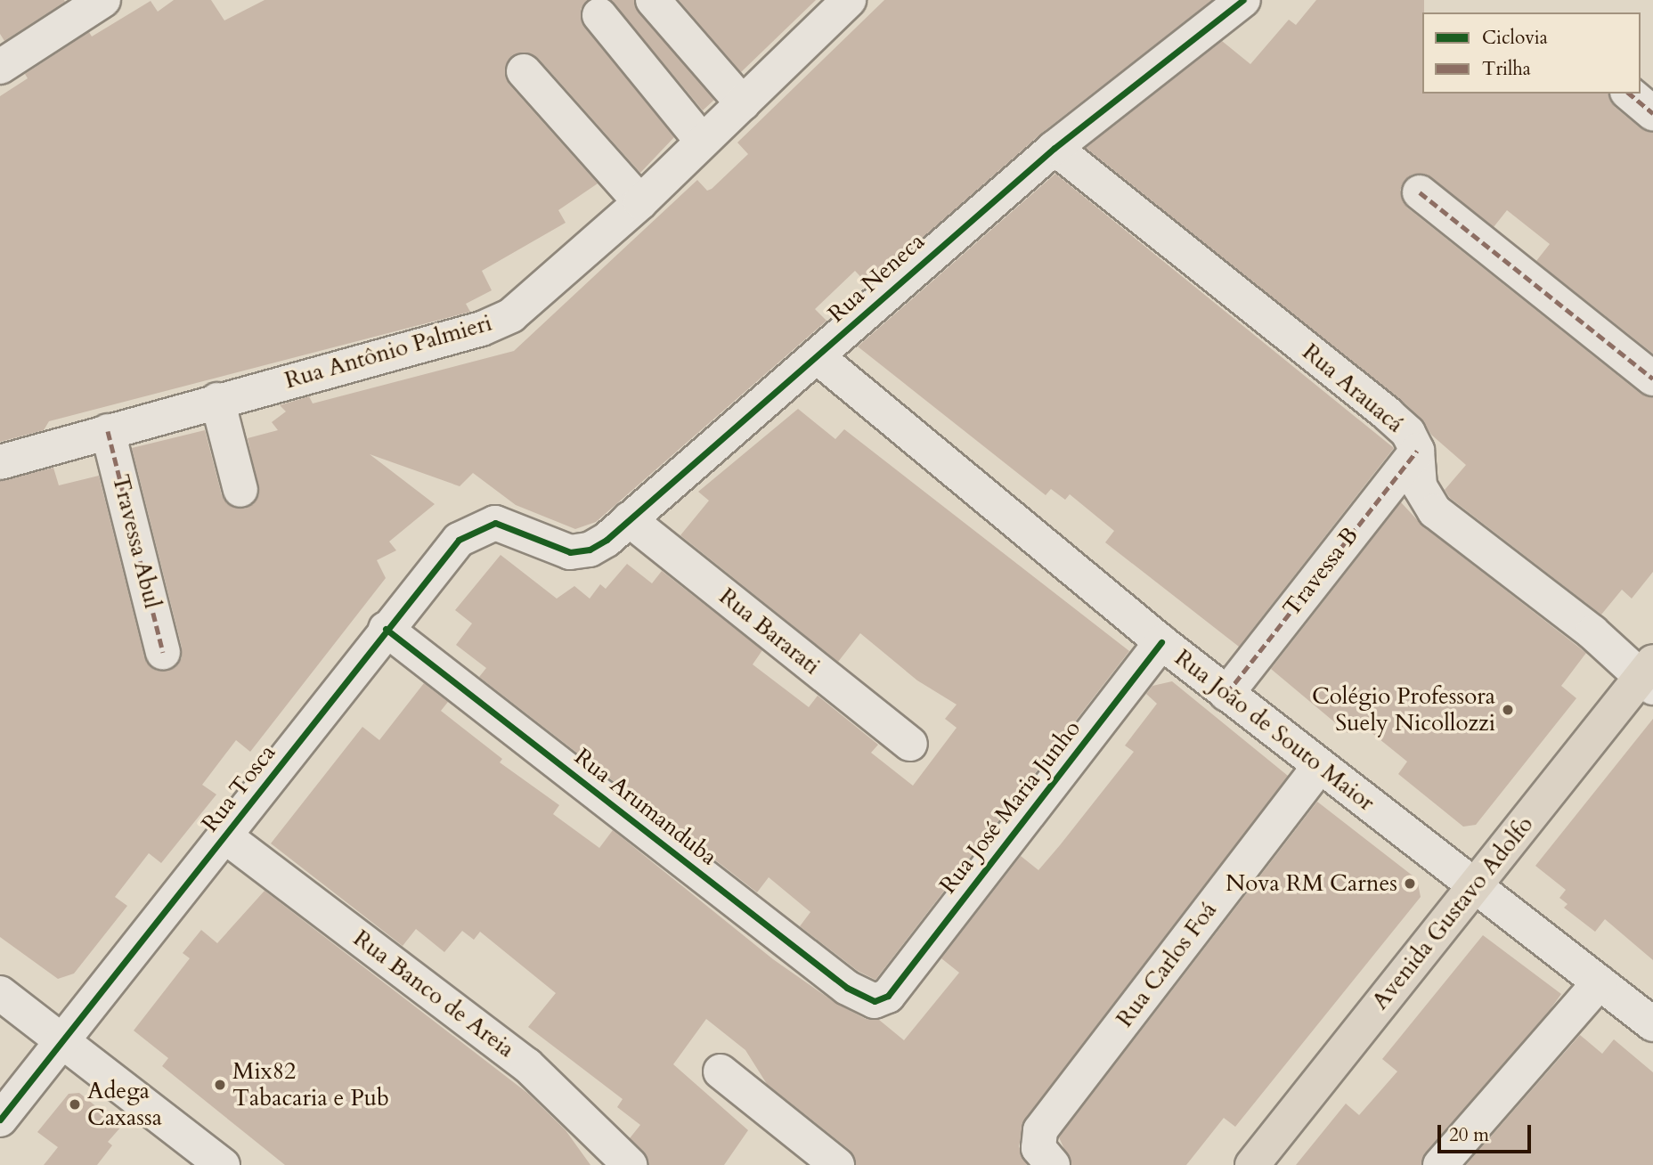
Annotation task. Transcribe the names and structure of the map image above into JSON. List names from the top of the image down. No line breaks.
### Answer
{"streets":{"main road":["Avenida Gustavo Adolfo"],"street":["Rua Neneca","Rua Antônio Palmieri","Rua Arauacá","Travessa Abul","Travessa B","Rua Bararati","Rua João de Souto Maior","Rua Tosca","Rua Arumanduba","Rua José Maria Junho","Rua Carlos Foá","Rua Banco de Areia"]},"crossings":[["Rua Neneca","Rua Arauacá"],["Rua Neneca","Rua Bararati"],["Rua Neneca","Rua João de Souto Maior"],["Rua Neneca","Rua Tosca"],["Rua Antônio Palmieri","Travessa Abul"],["Rua Arauacá","Travessa B"],["Rua Arauacá","Avenida Gustavo Adolfo"],["Travessa B","Rua João de Souto Maior"],["Rua João de Souto Maior","Rua José Maria Junho"],["Rua João de Souto Maior","Avenida Gustavo Adolfo"],["Rua João de Souto Maior","Rua Carlos Foá"],["Rua Tosca","Rua Arumanduba"],["Rua Tosca","Rua Banco de Areia"],["Rua Arumanduba","Rua José Maria Junho"]],"places":["Colégio Professora Suely Nicollozzi","Nova RM Carnes","Mix82 Tabacaria e Pub","Adega Caxassa"],"legend":["Ciclovia","Trilha"],"scale_bar":"20 m"}
